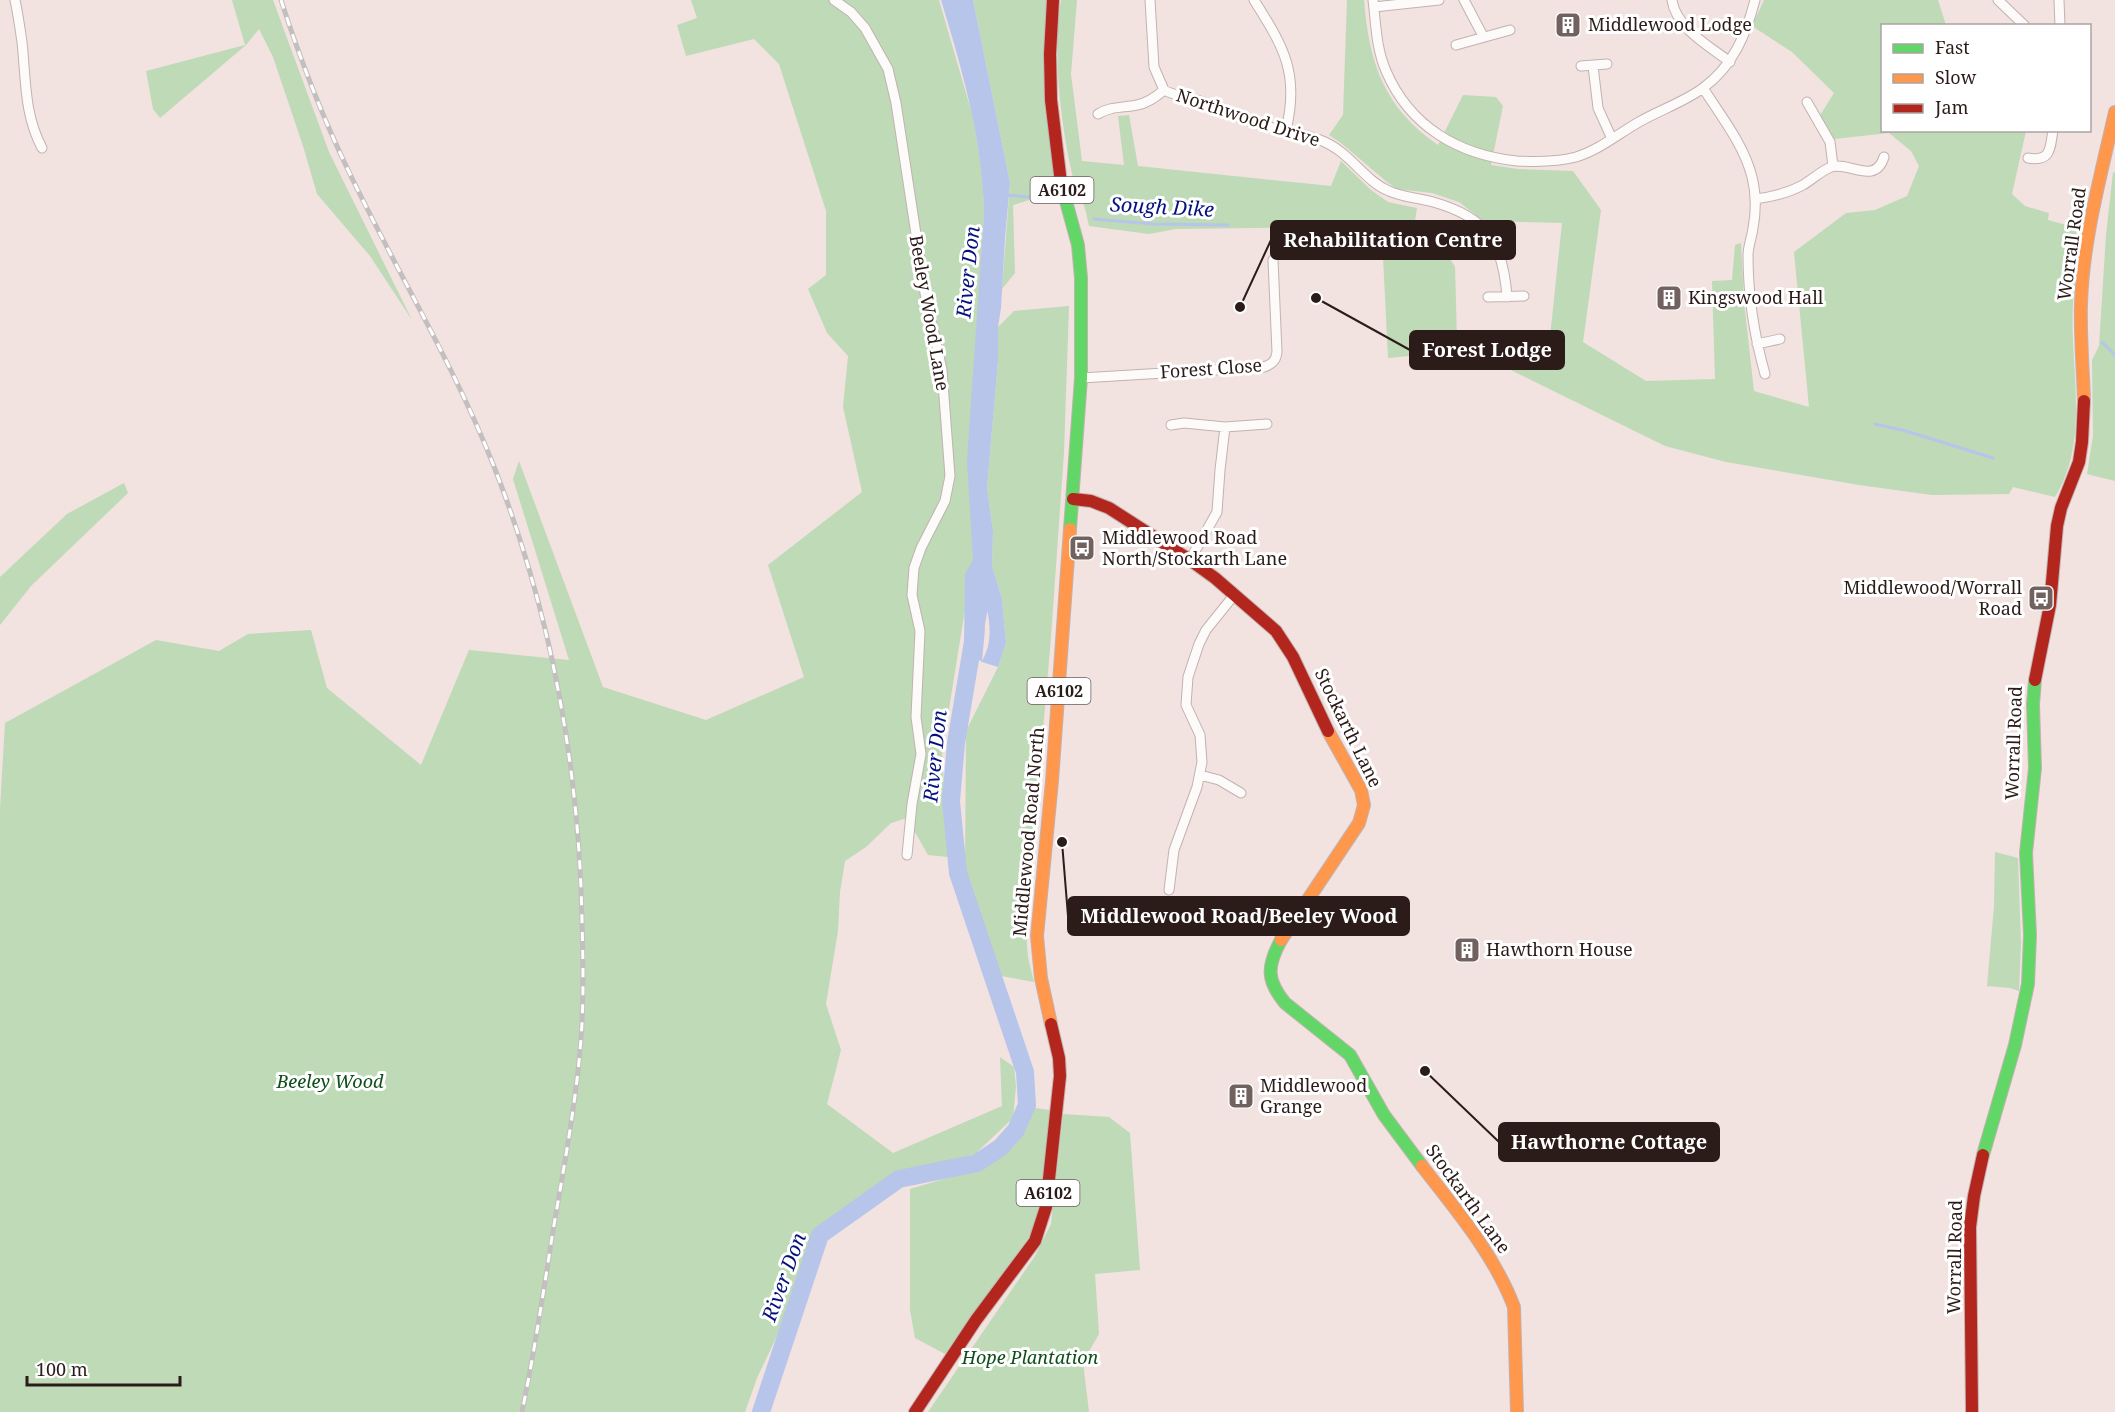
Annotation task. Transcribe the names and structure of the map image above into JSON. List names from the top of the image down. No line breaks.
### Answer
{"streets":{"street":["Northwood Drive","A6102","Worrall Road","Beeley Wood Lane","Forest Close","Stockarth Lane","Middlewood Road North"]},"crossings":[["Forest Close","Middlewood Road North"],["Stockarth Lane","Middlewood Road North"]],"water":["Sough Dike","River Don"],"parks":["Beeley Wood","Hope Plantation"],"places":{"building":["Middlewood Lodge","Kingswood Hall","Hawthorn House","Middlewood Grange"],"other":["Forest Lodge","Rehabilitation Centre","Middlewood Road/Beeley Wood","Hawthorne Cottage"],"bus stop":["Middlewood Road North/Stockarth Lane","Middlewood/Worrall Road"]},"legend":["Fast","Slow","Jam"],"scale_bar":"100 m"}
